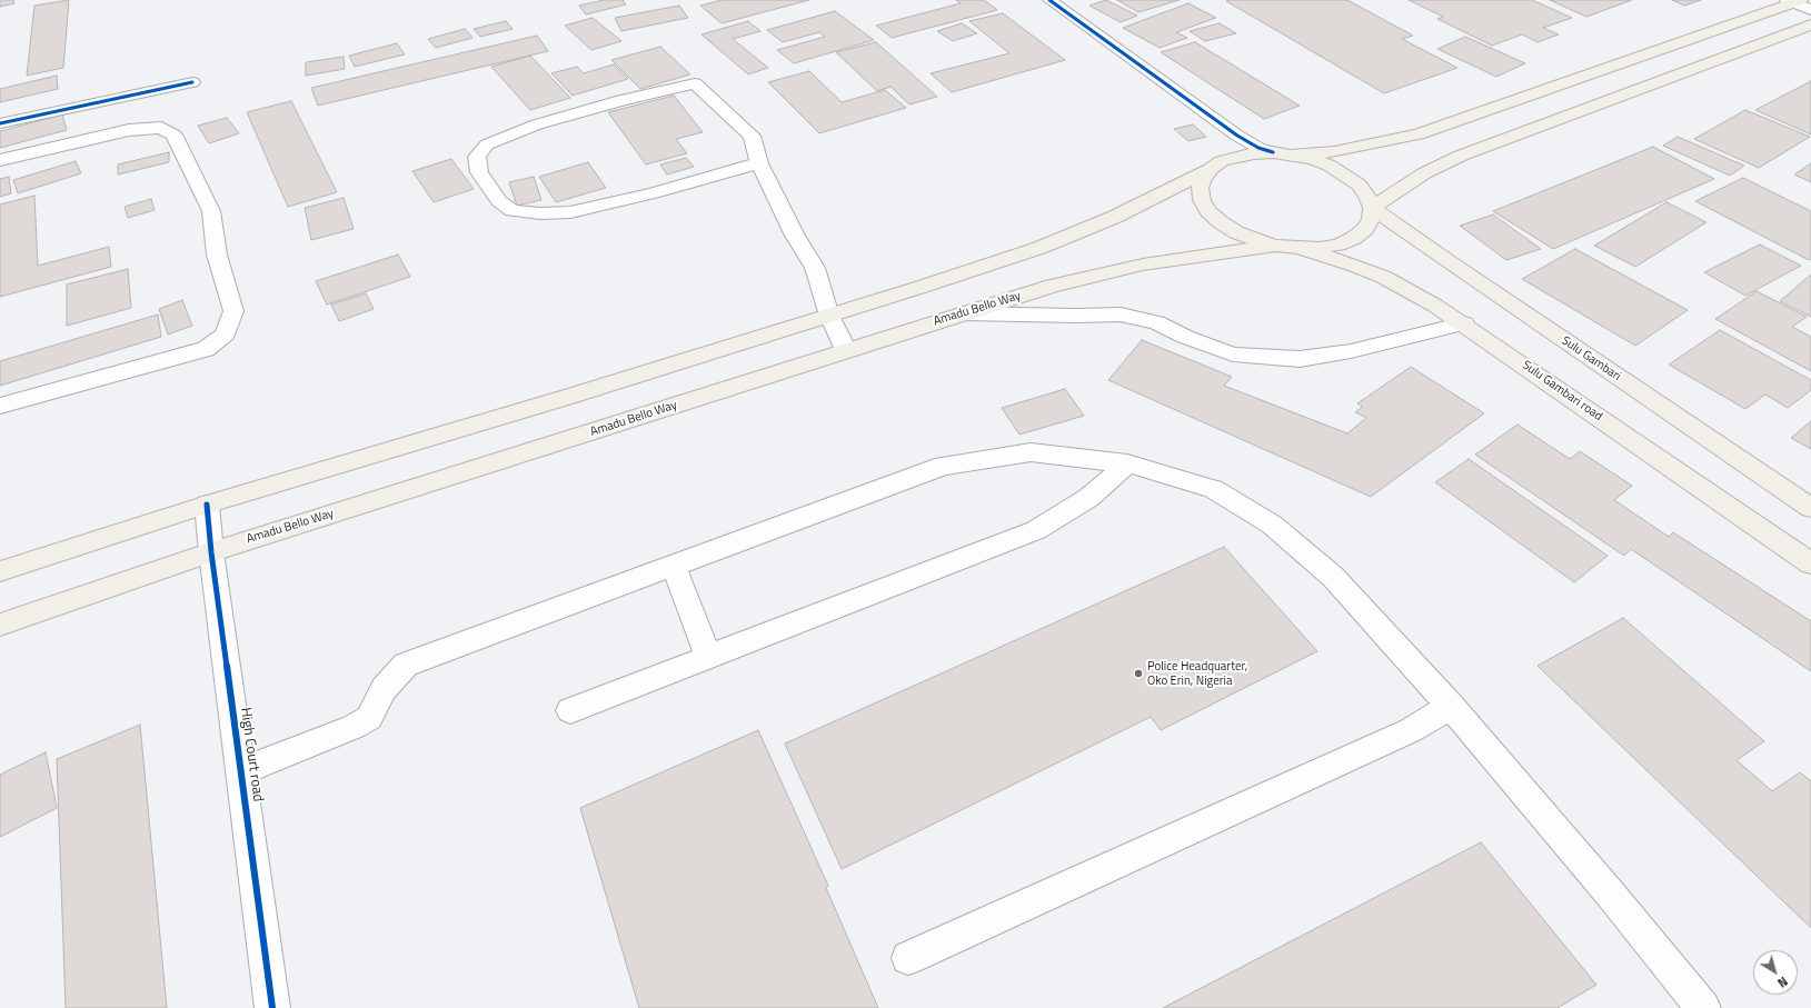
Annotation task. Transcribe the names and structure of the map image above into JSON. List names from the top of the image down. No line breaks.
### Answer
{"streets":{"main road":["Amadu Bello Way","Sulu Gambari","Sulu Gambari road"],"street":["High Court road"]},"crossings":[["Amadu Bello Way","High Court road"]],"places":["Police Headquarter, Oko Erin, Nigeria"],"north":"bottom right"}
